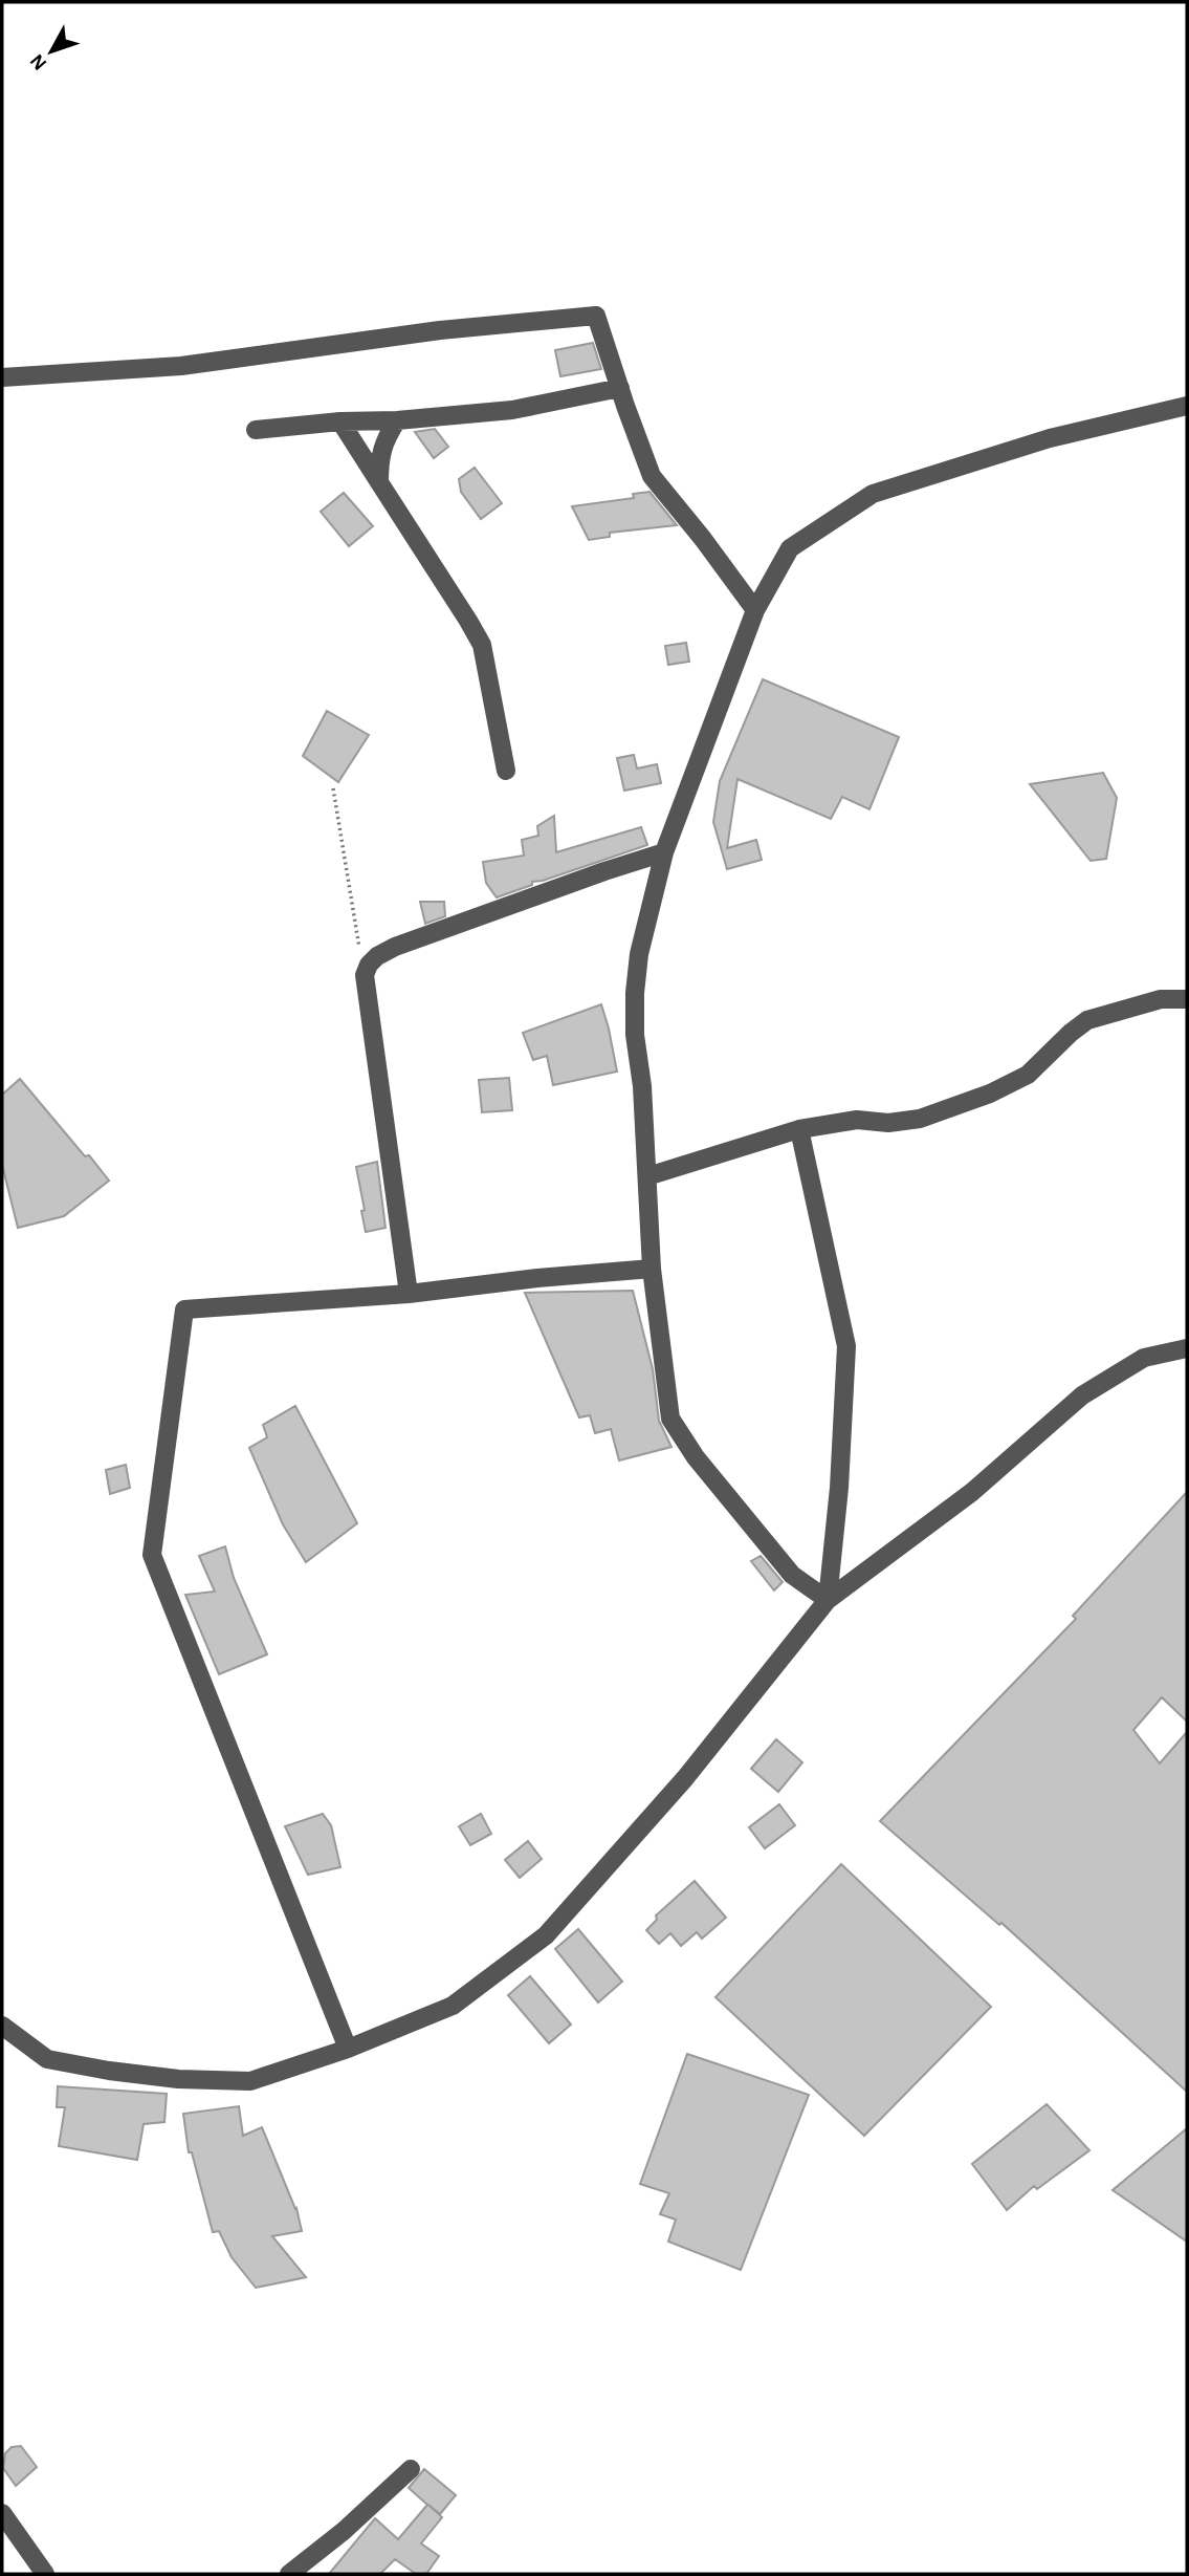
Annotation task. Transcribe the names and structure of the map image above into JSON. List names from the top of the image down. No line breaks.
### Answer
{"north":"bottom left"}
